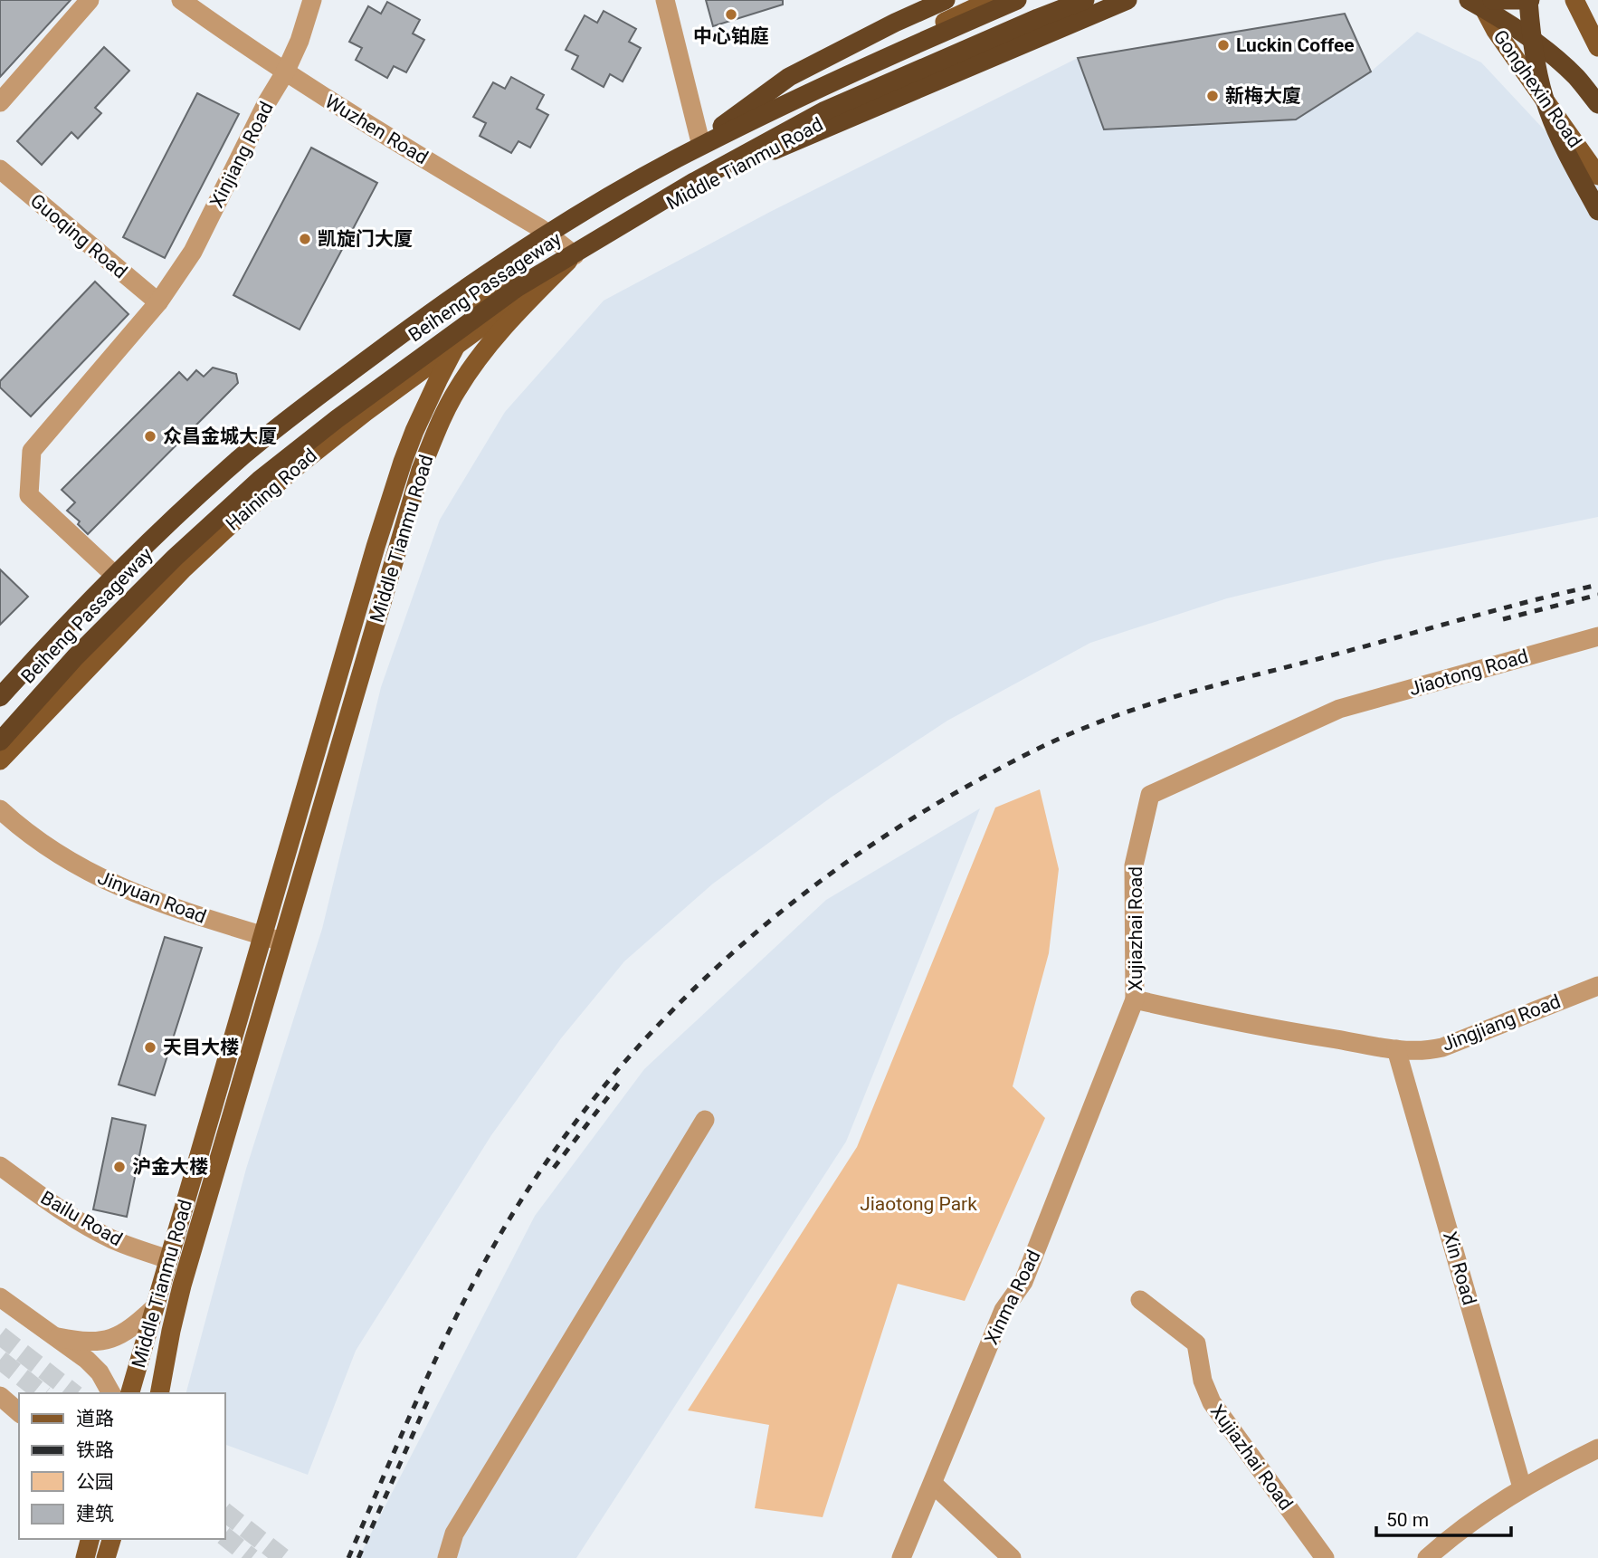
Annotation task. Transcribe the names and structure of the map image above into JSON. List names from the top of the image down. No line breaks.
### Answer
{"streets":{"highway":["Beiheng Passageway"],"main road":["Gonghexin Road","Middle Tianmu Road","Haining Road"],"street":["Wuzhen Road","Xinjiang Road","Guoqing Road","Jiaotong Road","Jinyuan Road","Xujiazhai Road","Jingjiang Road","Bailu Road","Xin Road","Xinma Road"]},"crossings":[["Wuzhen Road","Xinjiang Road"],["Wuzhen Road","Middle Tianmu Road"],["Wuzhen Road","Haining Road"],["Xinjiang Road","Guoqing Road"],["Middle Tianmu Road","Haining Road"],["Middle Tianmu Road","Jinyuan Road"],["Middle Tianmu Road","Bailu Road"],["Jiaotong Road","Xujiazhai Road"],["Xujiazhai Road","Jingjiang Road"],["Xujiazhai Road","Xinma Road"],["Jingjiang Road","Xin Road"]],"parks":["Jiaotong Park"],"places":["中心铂庭","Luckin Coffee","新梅大廈","凯旋门大厦","众昌金城大厦","天目大楼","沪金大楼"],"legend":["道路","铁路","公园","建筑"],"scale_bar":"50 m"}
